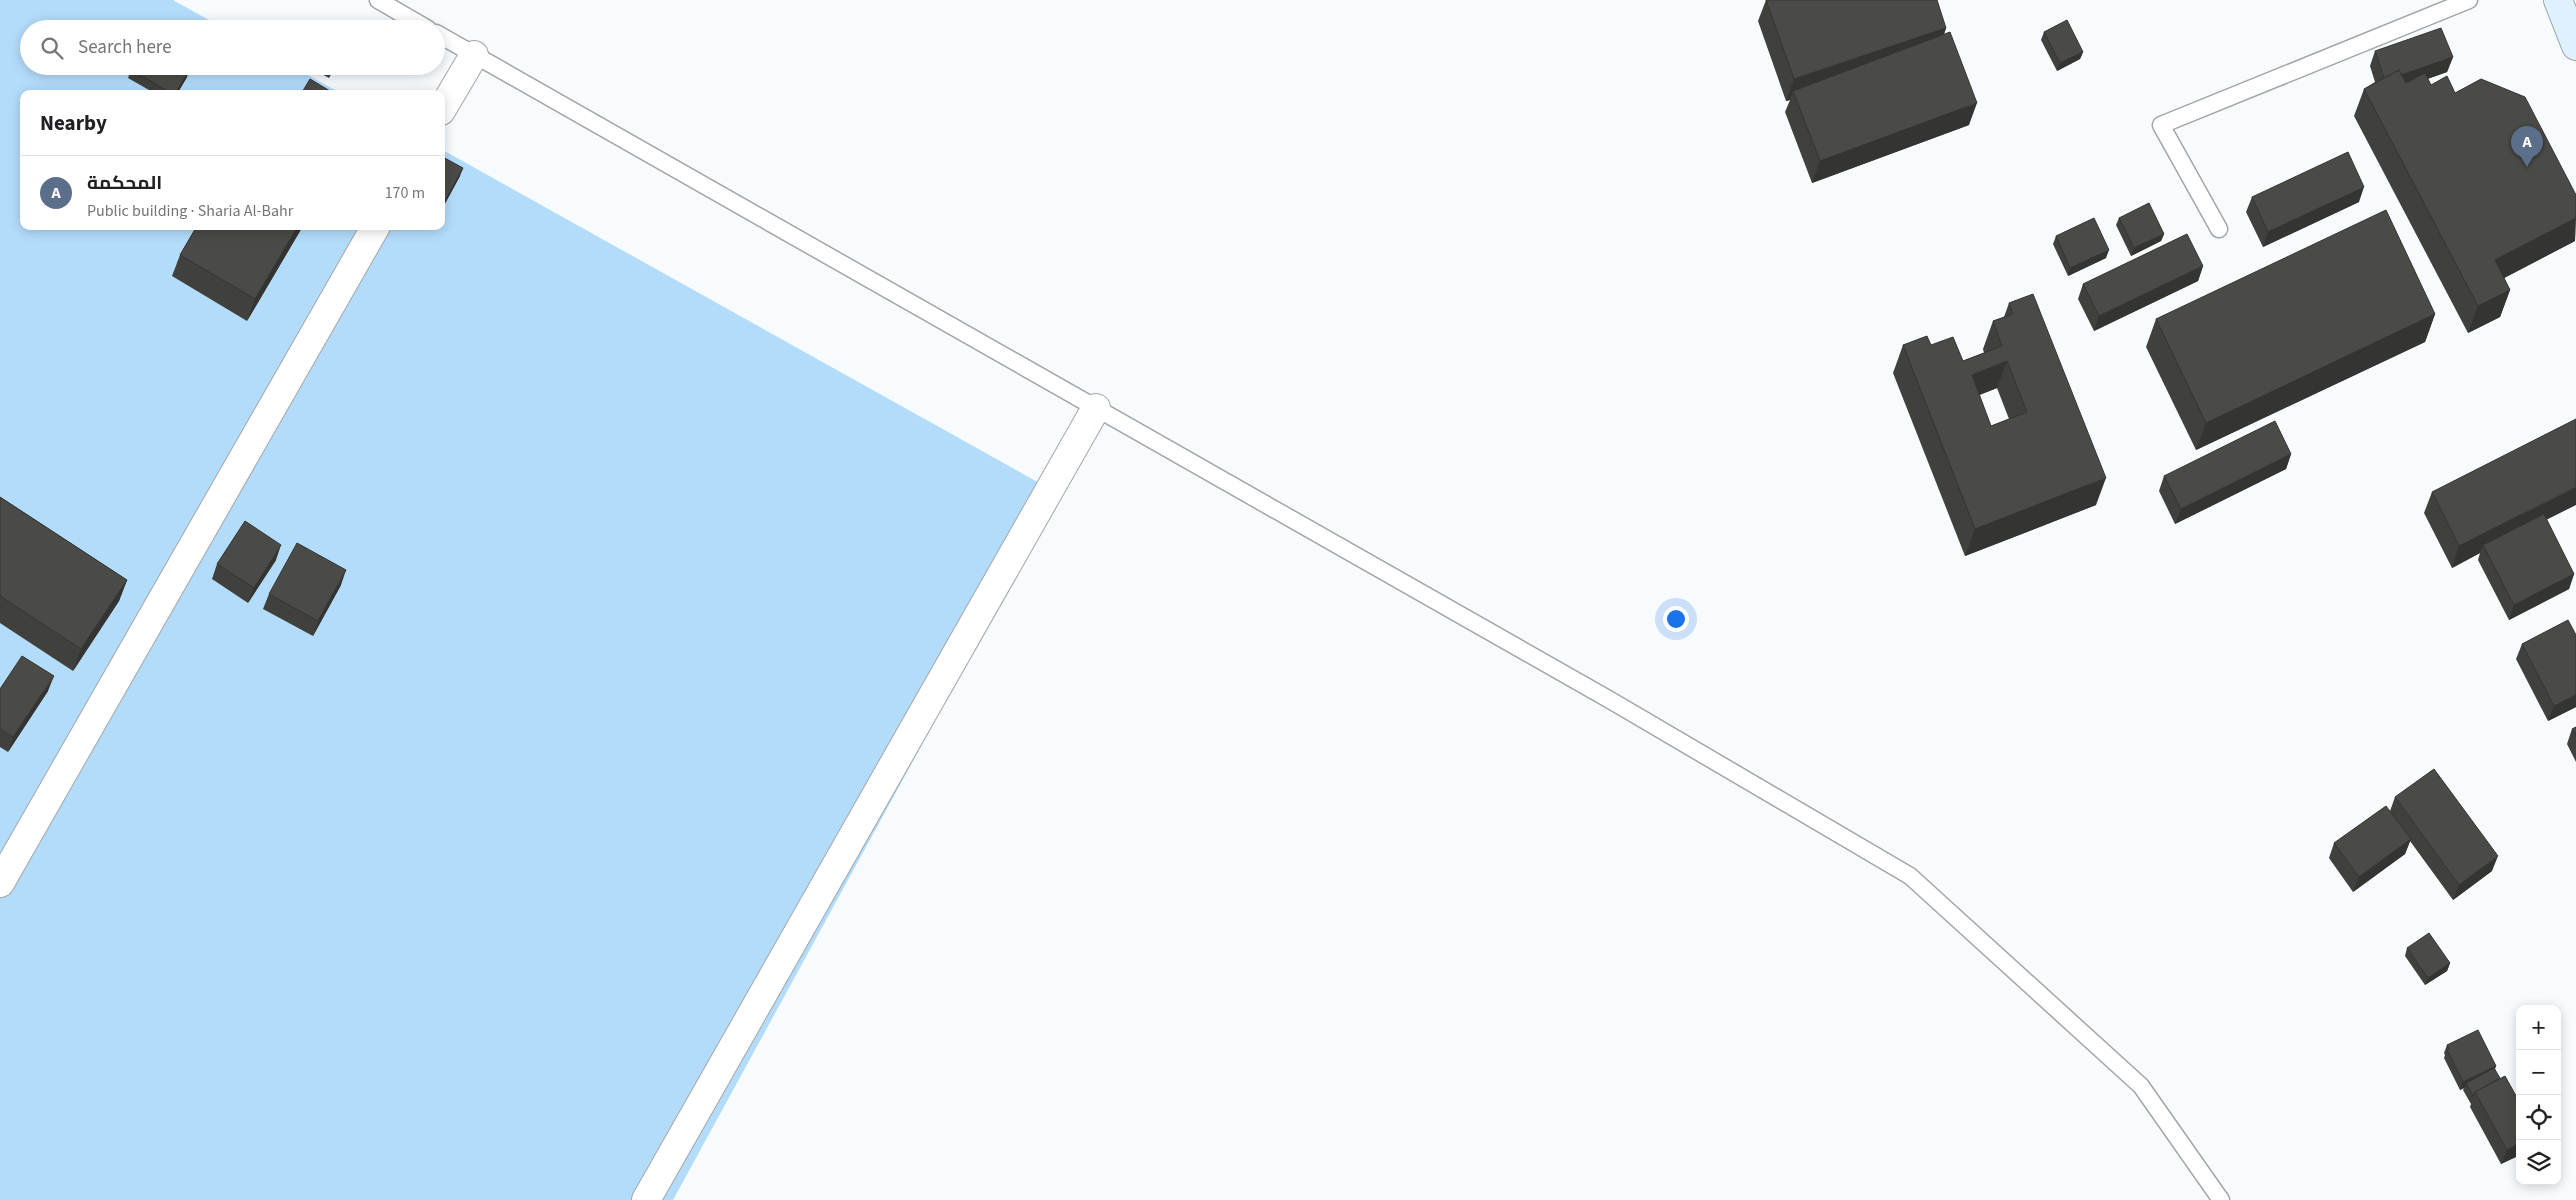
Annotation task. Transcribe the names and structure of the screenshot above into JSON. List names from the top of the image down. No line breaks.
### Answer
{"page":{"search":"Search here","heading":"Nearby","pins":"A","list":[{"mark":"A","name":"المحكمة","note":"Public building · Sharia Al-Bahr","value":"170 m"}],"map_buttons":["+","−"]}}
